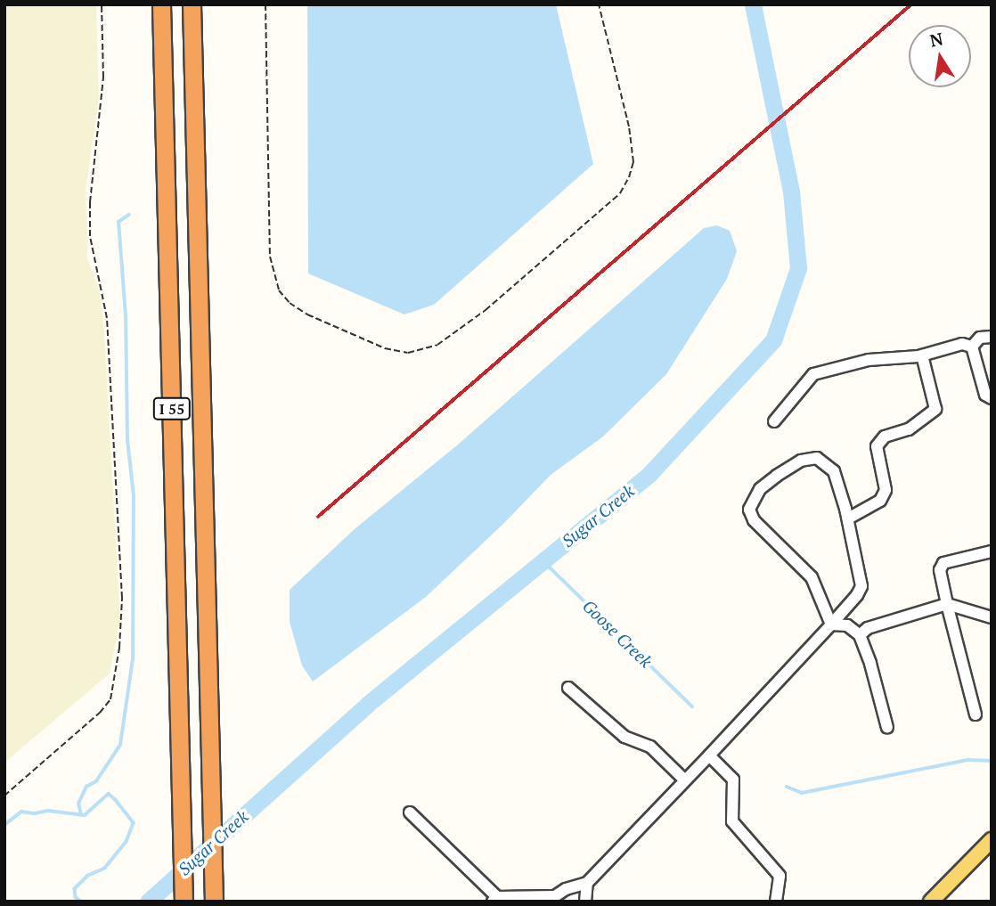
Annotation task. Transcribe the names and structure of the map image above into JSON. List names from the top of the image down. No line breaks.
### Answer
{"streets":{"highway":["I 55"]},"water":["Sugar Creek","Goose Creek"],"north":"top"}
